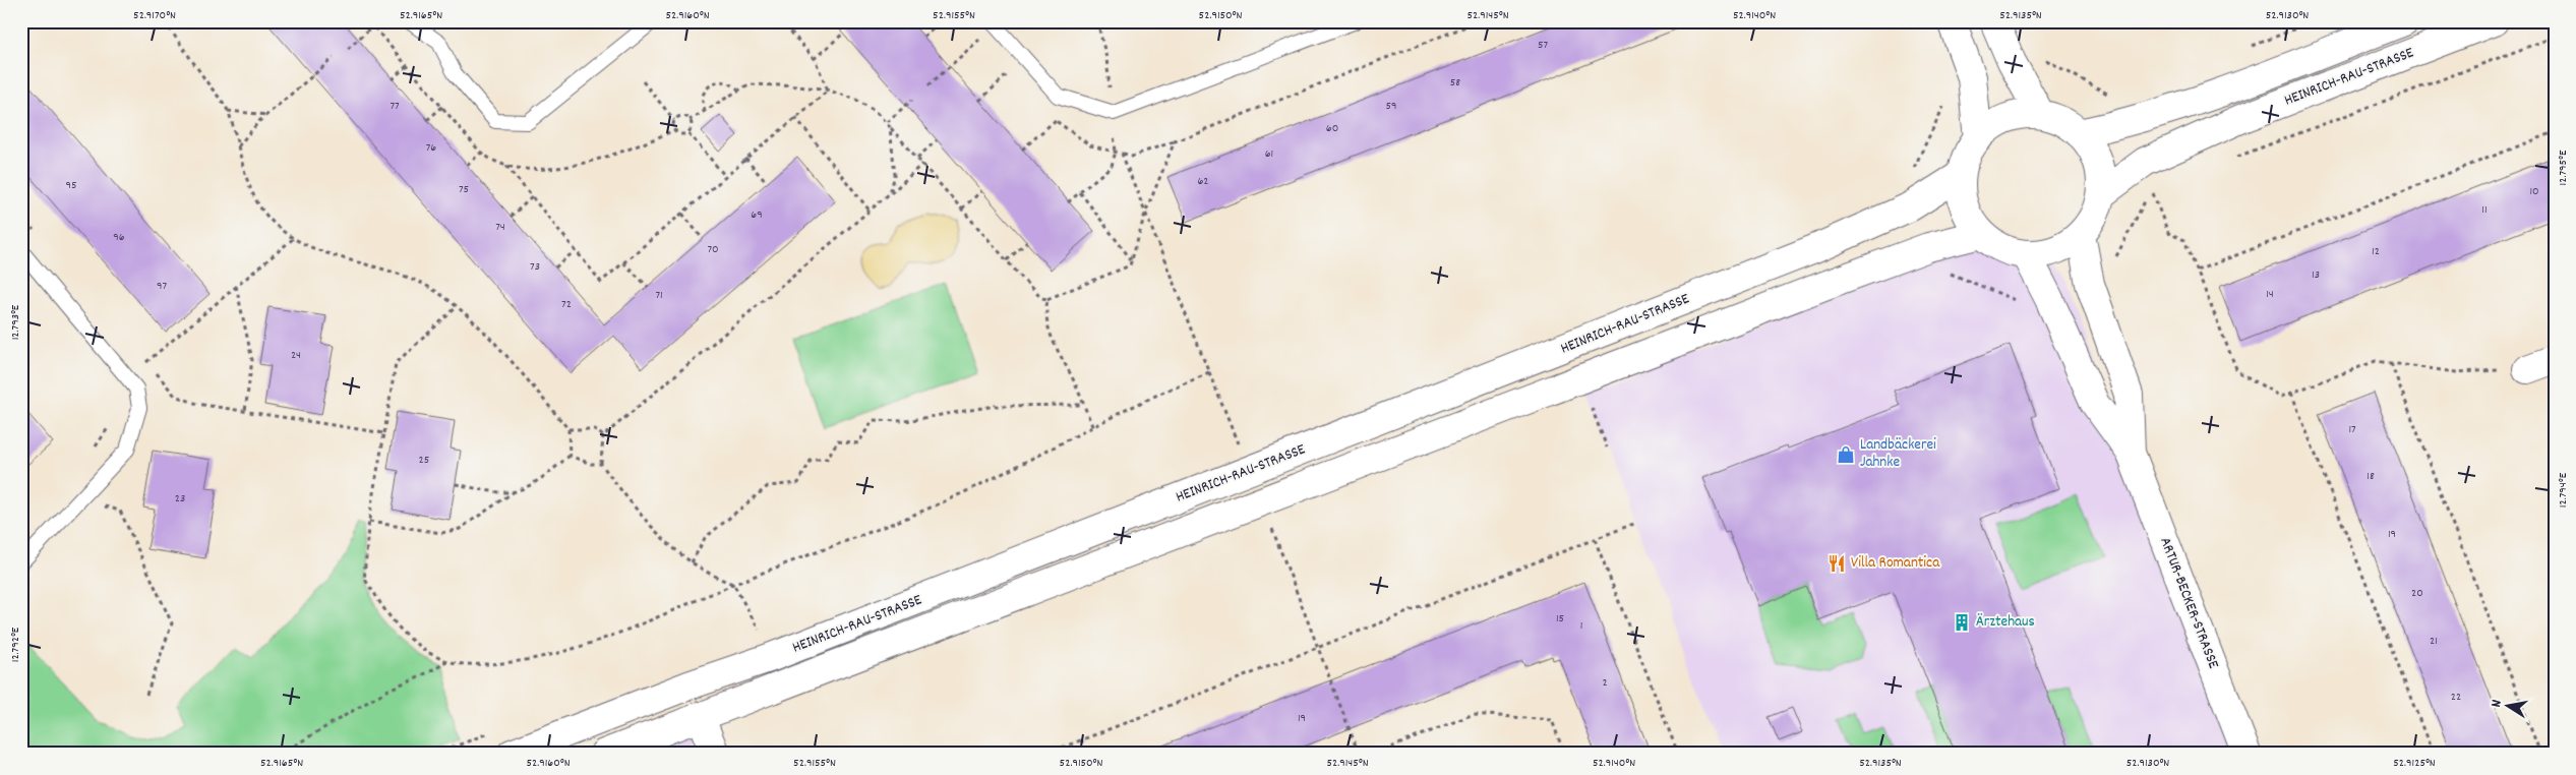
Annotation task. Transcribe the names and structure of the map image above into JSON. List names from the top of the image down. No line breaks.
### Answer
{"streets":{"main road":["HEINRICH-RAU-STRASSE","ARTUR-BECKER-STRASSE"]},"crossings":[["HEINRICH-RAU-STRASSE","ARTUR-BECKER-STRASSE"]],"places":{"shop":["Landbäckerei Jahnke"],"restaurant":["Villa Romantica"],"building":["Ärztehaus"]},"house_numbers":["57","58","77","59","60","76","61","62","95","75","10","11","69","74","96","70","12","73","13","97","14","71","72","24","17","25","18","23","19","20","15","1","21","2","22","19"],"north":"left","coordinates":["52.9170°N","52.9165°N","52.9160°N","52.9155°N","52.9150°N","52.9145°N","52.9140°N","52.9135°N","52.9130°N","12.795°E","12.793°E","12.794°E","12.792°E","52.9125°N"]}
